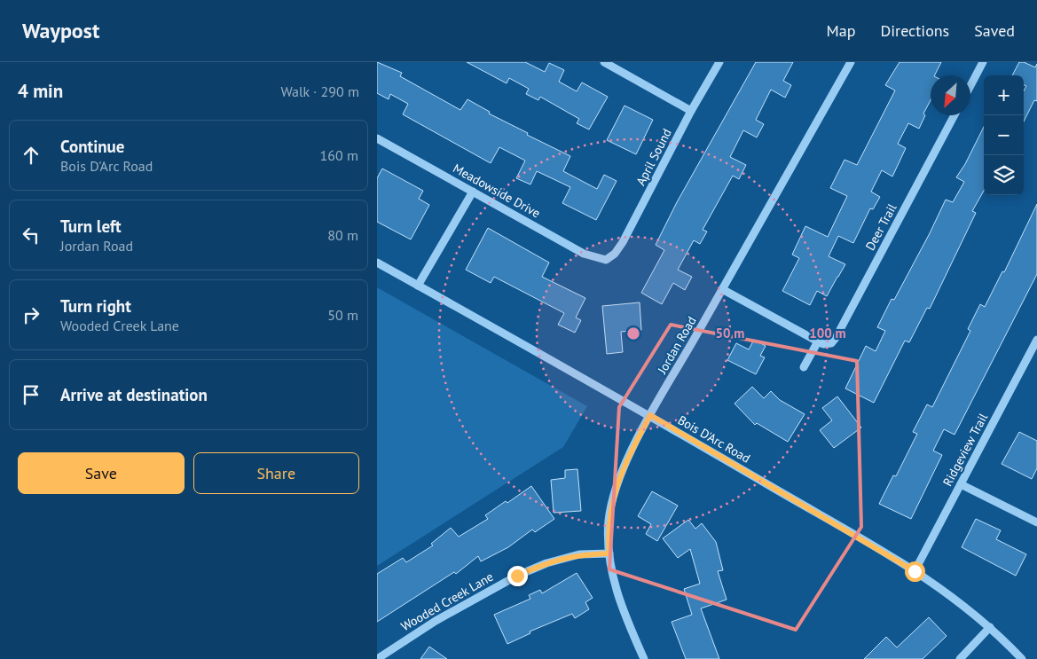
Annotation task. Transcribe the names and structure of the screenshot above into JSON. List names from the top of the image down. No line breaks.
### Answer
{"streets":{"street":["April Sound","Meadowside Drive","Deer Trail","Jordan Road","Bois D'Arc Road","Ridgeview Trail","Wooded Creek Lane"]},"crossings":[["April Sound","Meadowside Drive"],["Jordan Road","Bois D'Arc Road"],["Jordan Road","Wooded Creek Lane"],["Bois D'Arc Road","Ridgeview Trail"]],"north":"bottom left","page":{"header":"Waypost","nav":["Map","Directions","Saved"],"heading":["4 min","Walk · 290 m"],"map_buttons":["+","−"],"list":[["Continue","Bois D'Arc Road","160 m"],["Turn left","Jordan Road","80 m"],["Turn right","Wooded Creek Lane","50 m"],"Arrive at destination"],"buttons":["Save","Share"]},"rings":["50 m","100 m"]}
